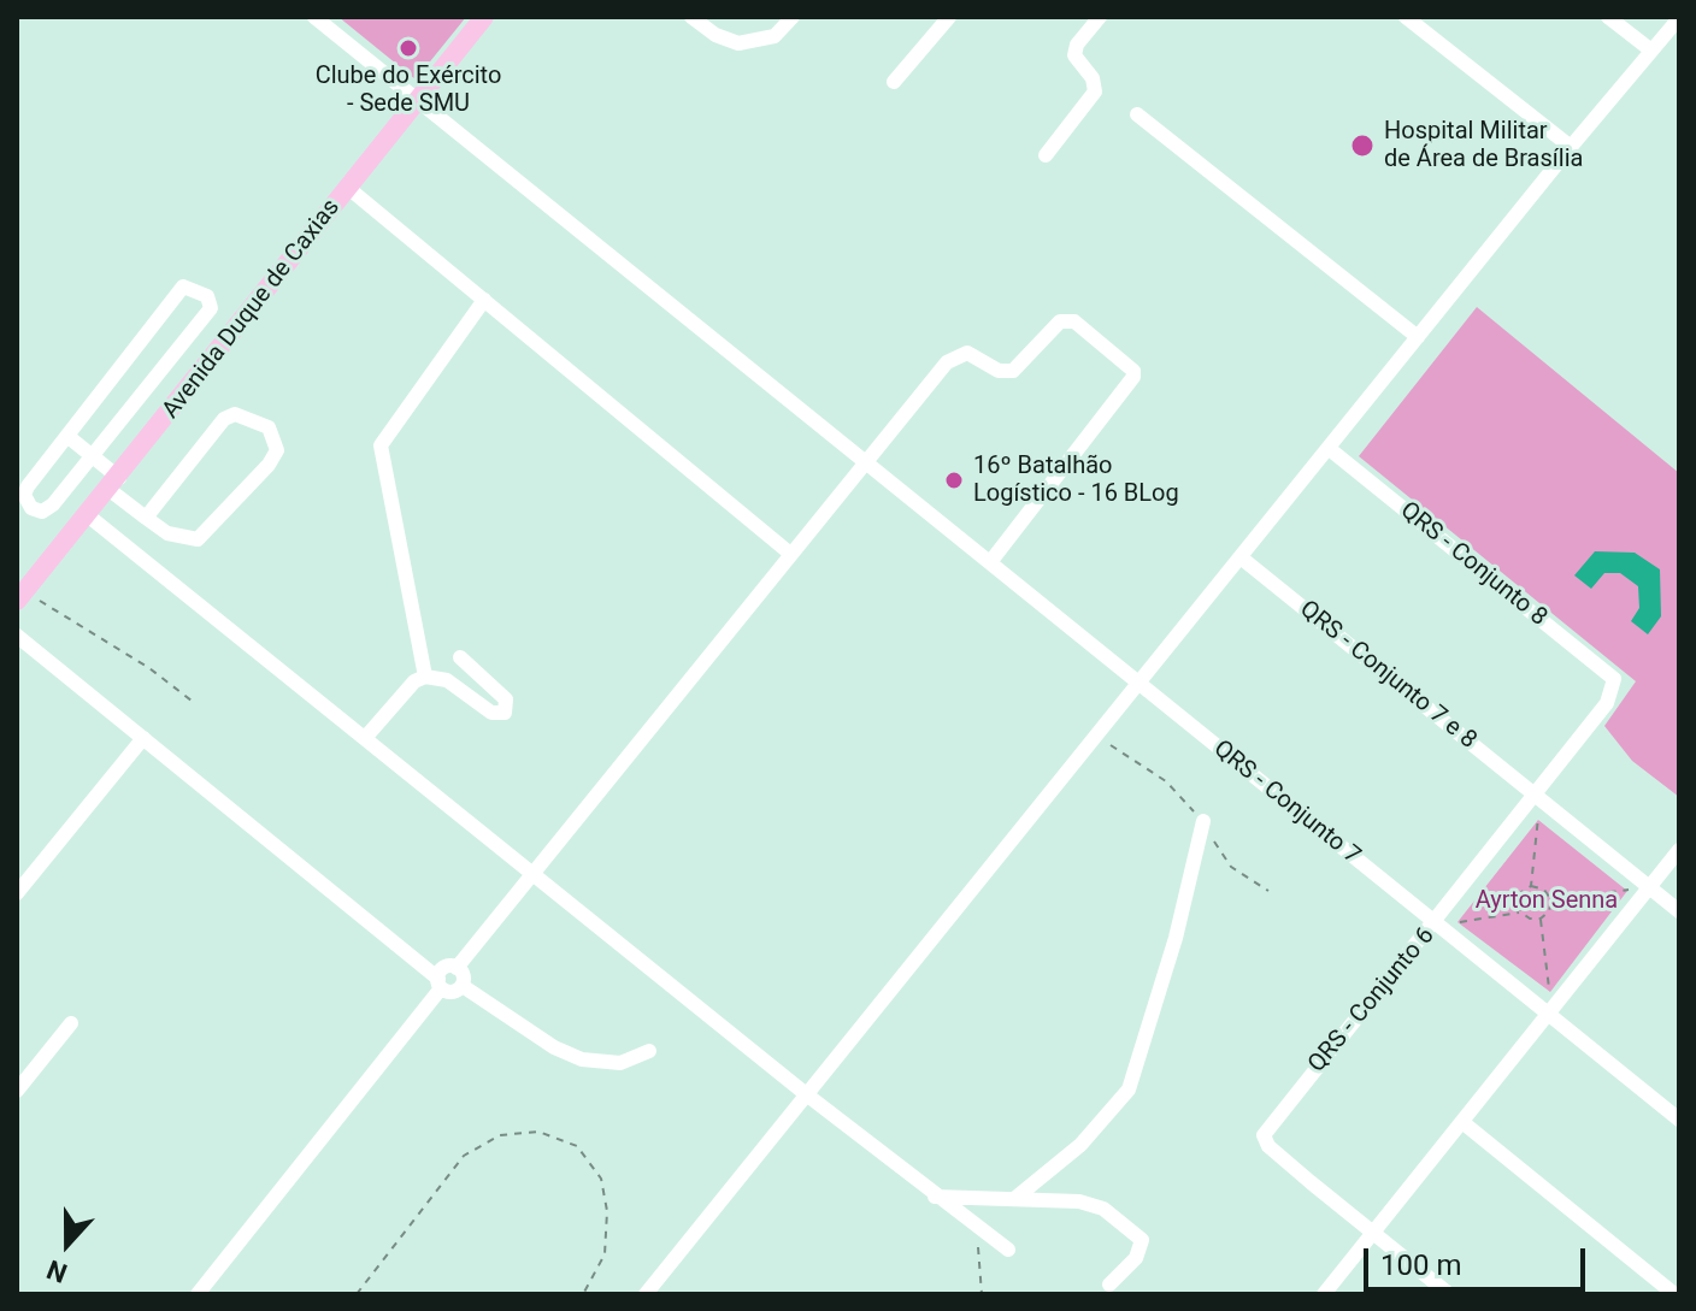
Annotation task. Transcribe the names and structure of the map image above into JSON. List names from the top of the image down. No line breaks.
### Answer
{"streets":{"main road":["Avenida Duque de Caxias"],"street":["QRS - Conjunto 8","QRS - Conjunto 7 e 8","QRS - Conjunto 7","QRS - Conjunto 6"]},"crossings":[["Avenida Duque de Caxias","QRS - Conjunto 7"],["QRS - Conjunto 8","QRS - Conjunto 7 e 8"],["QRS - Conjunto 7","QRS - Conjunto 6"]],"parks":["Ayrton Senna"],"places":["Clube do Exército - Sede SMU","Hospital Militar de Área de Brasília","16º Batalhão Logístico - 16 BLog"],"scale_bar":"100 m","north":"bottom"}
